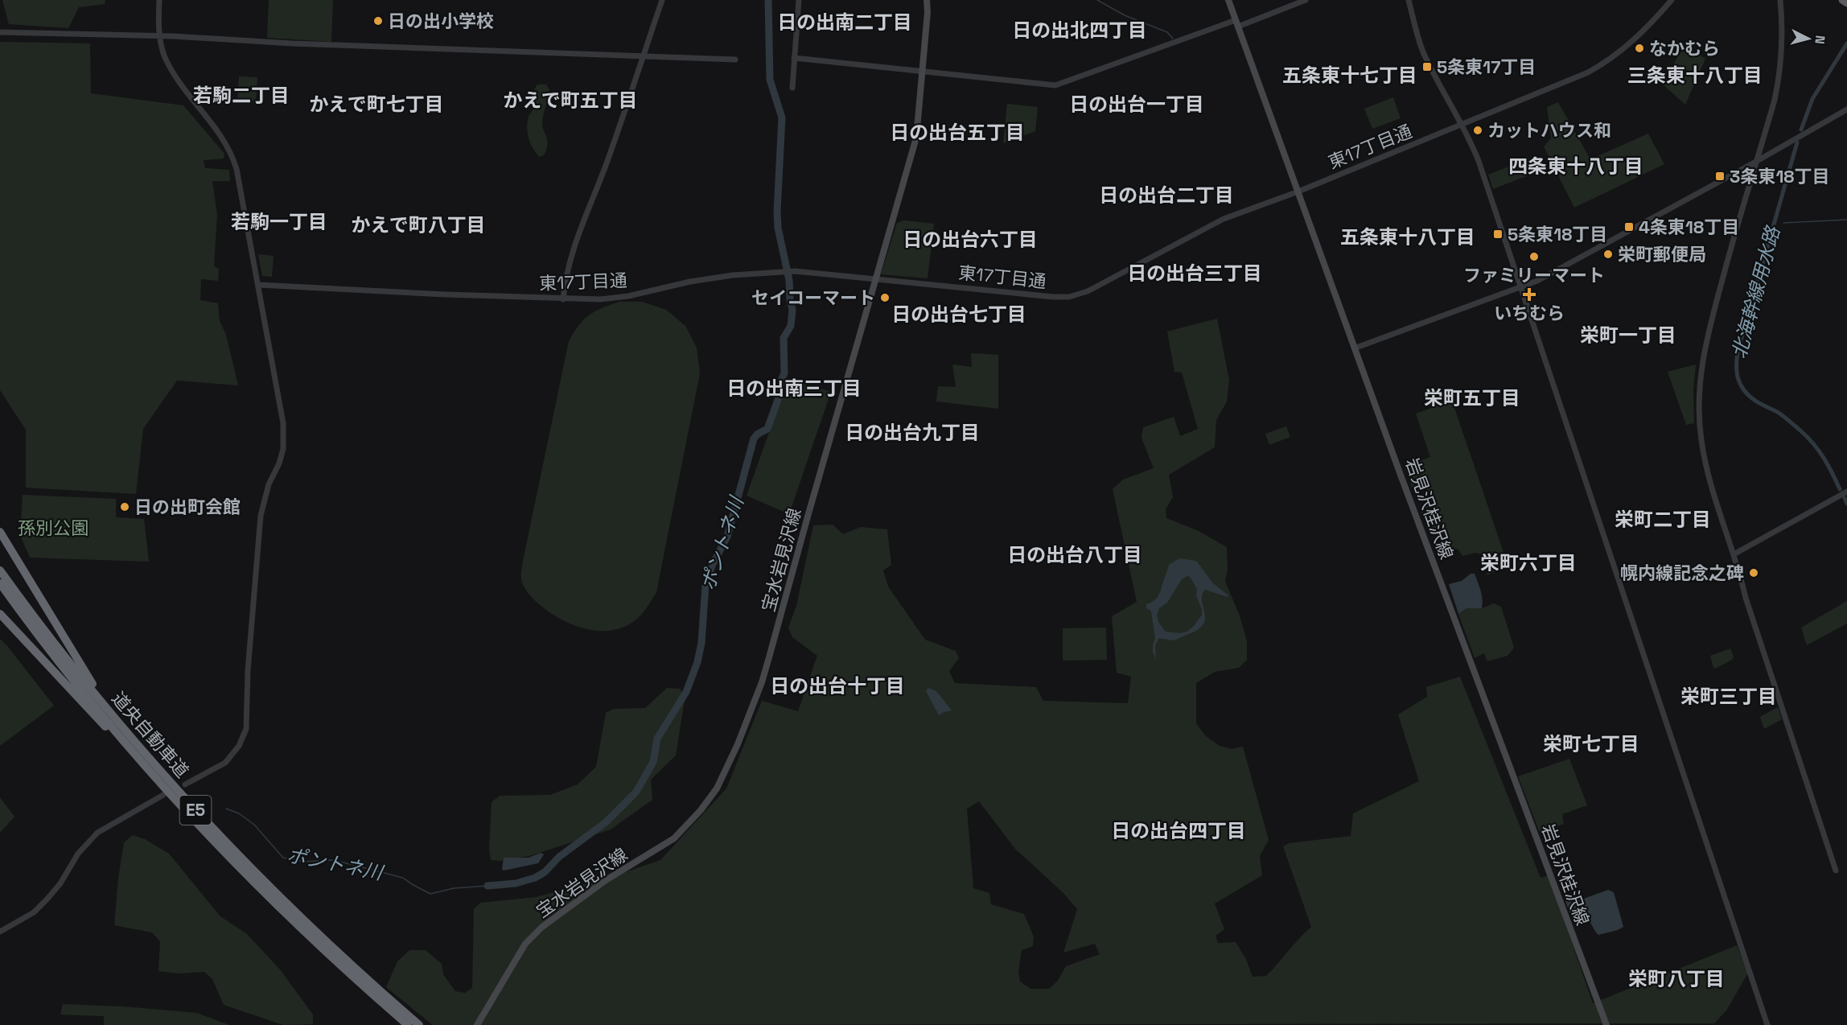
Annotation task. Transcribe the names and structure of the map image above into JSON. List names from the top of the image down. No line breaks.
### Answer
{"streets":{"highway":["道央自動車道","E5"],"main road":["岩見沢桂沢線","宝水岩見沢線"],"street":["東17丁目通"]},"crossings":[["東17丁目通","岩見沢桂沢線"],["東17丁目通","宝水岩見沢線"]],"districts":["日の出南二丁目","日の出北四丁目","五条東十七丁目","三条東十八丁目","若駒二丁目","かえで町五丁目","かえで町七丁目","日の出台一丁目","日の出台五丁目","四条東十八丁目","日の出台二丁目","若駒一丁目","かえで町八丁目","五条東十八丁目","日の出台六丁目","日の出台三丁目","日の出台七丁目","栄町一丁目","日の出南三丁目","栄町五丁目","日の出台九丁目","栄町二丁目","日の出台八丁目","栄町六丁目","日の出台十丁目","栄町三丁目","栄町七丁目","日の出台四丁目","栄町八丁目"],"water":["北海幹線用水路","ポントネ川"],"parks":["孫別公園"],"places":{"other":["日の出小学校","なかむら","カットハウス和","栄町郵便局","ファミリーマート","セイコーマート","日の出町会館","幌内線記念之碑"],"transit":["5条東17丁目","3条東18丁目","4条東18丁目","5条東18丁目"],"health":["いちむら"]},"north":"right"}
